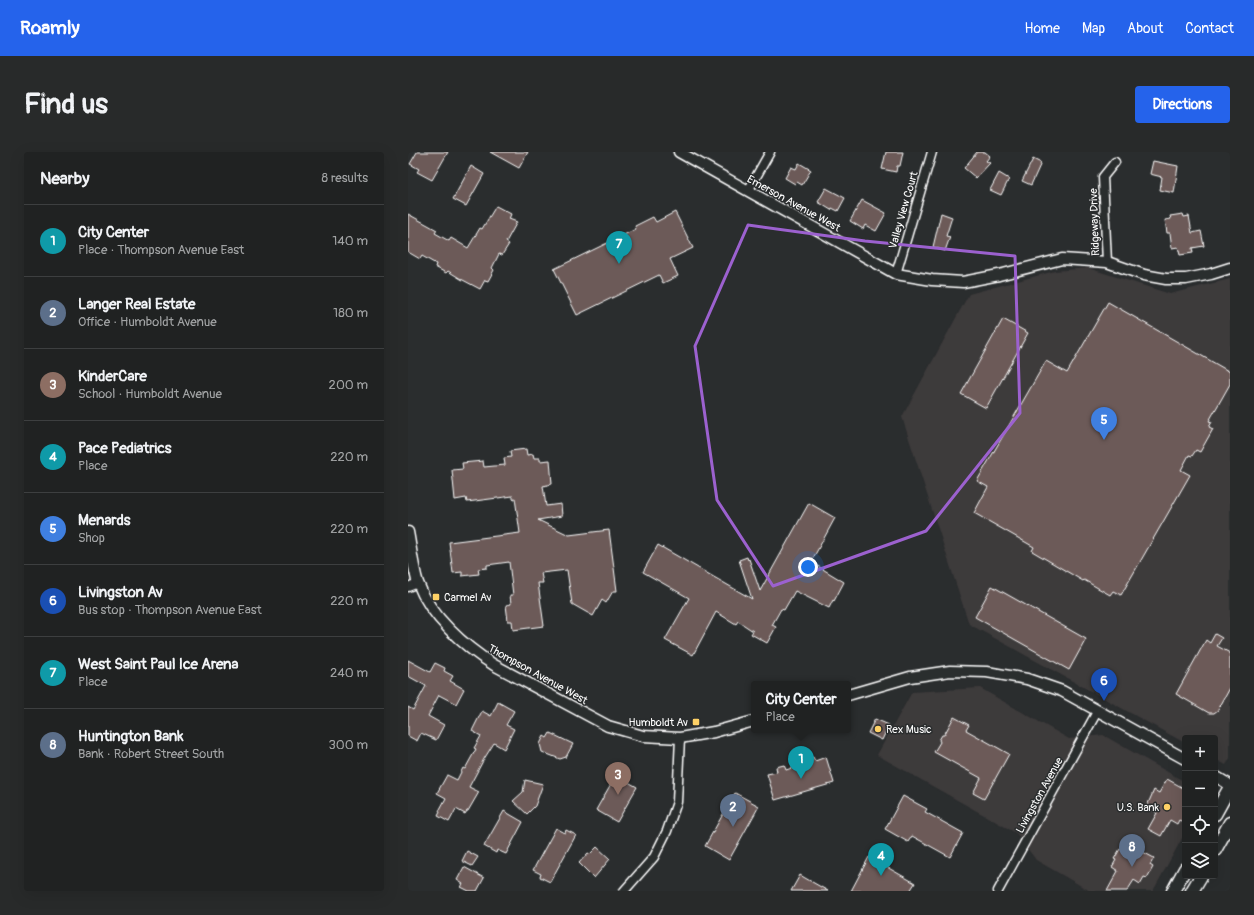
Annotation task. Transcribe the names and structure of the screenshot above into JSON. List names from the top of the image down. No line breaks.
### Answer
{"streets":{"street":["Emerson Avenue West","Valley View Court","Ridgeway Drive","Thompson Avenue West","Livingston Avenue"]},"crossings":[["Emerson Avenue West","Valley View Court"],["Emerson Avenue West","Ridgeway Drive"]],"places":{"transit":["Carmel Av","Humboldt Av"],"other":["Rex Music","U.S. Bank"]},"page":{"header":"Roamly","nav":["Home","Map","About","Contact"],"buttons":"Directions","title":"Find us","heading":["Nearby","8 results"],"list":[{"mark":"1","name":"City Center","note":"Place · Thompson Avenue East","value":"140 m"},{"mark":"2","name":"Langer Real Estate","note":"Office · Humboldt Avenue","value":"180 m"},{"mark":"3","name":"KinderCare","note":"School · Humboldt Avenue","value":"200 m"},{"mark":"4","name":"Pace Pediatrics","note":"Place","value":"220 m"},{"mark":"5","name":"Menards","note":"Shop","value":"220 m"},{"mark":"6","name":"Livingston Av","note":"Bus stop · Thompson Avenue East","value":"220 m"},{"mark":"7","name":"West Saint Paul Ice Arena","note":"Place","value":"240 m"},{"mark":"8","name":"Huntington Bank","note":"Bank · Robert Street South","value":"300 m"}],"pins":["7","5","6","1","3","2","8","4"],"popup":["City Center","Place"],"map_buttons":["+","−"]}}
